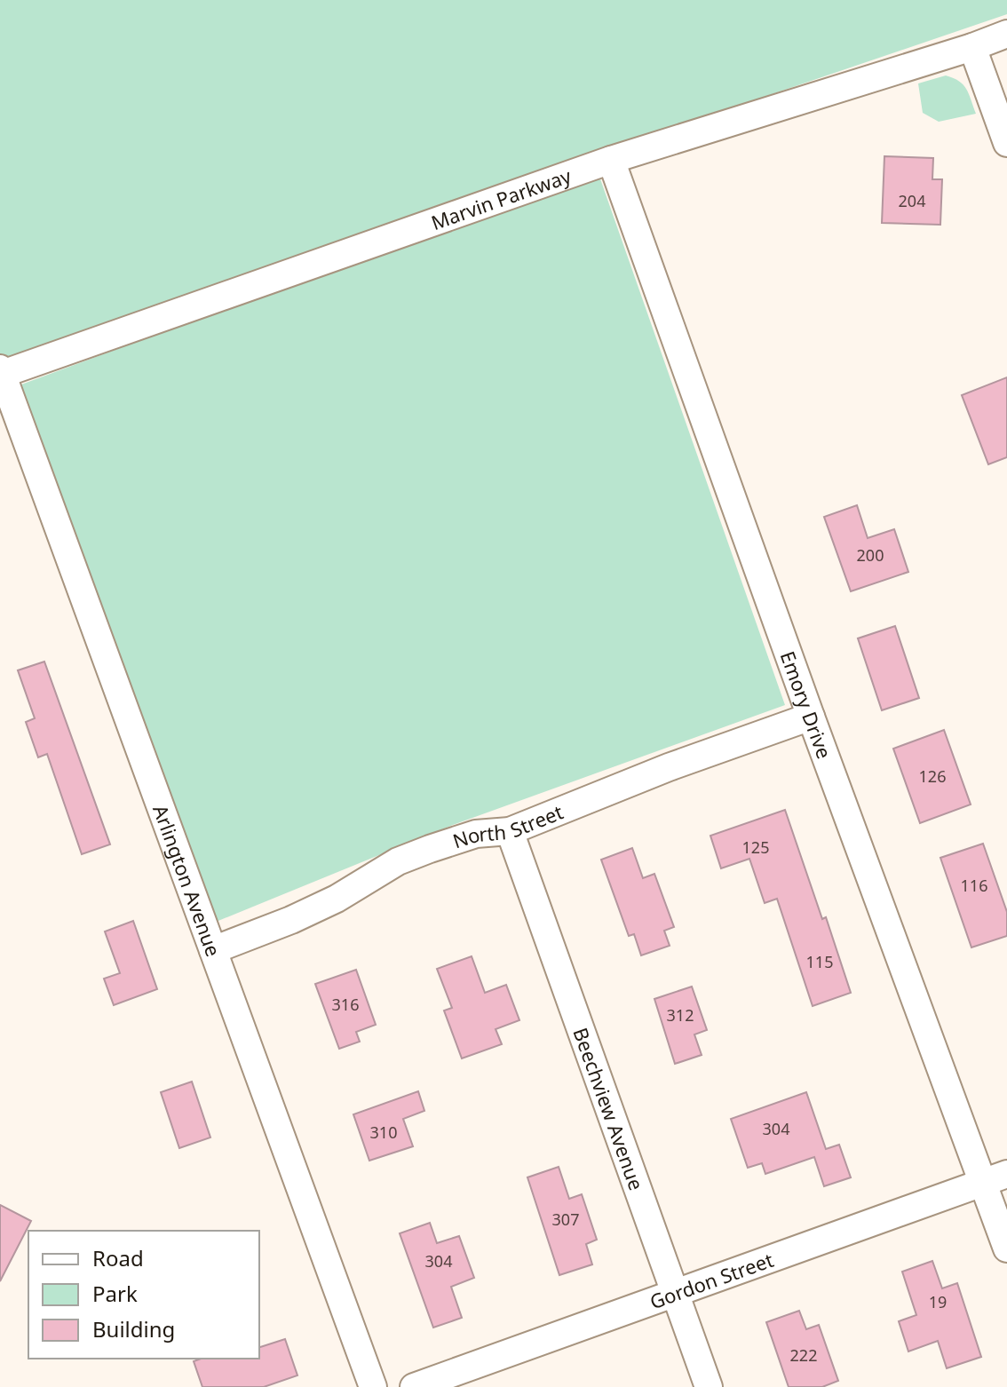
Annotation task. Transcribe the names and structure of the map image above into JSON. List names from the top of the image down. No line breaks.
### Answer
{"streets":{"street":["Marvin Parkway","Emory Drive","North Street","Arlington Avenue","Beechview Avenue","Gordon Street"]},"crossings":[["Marvin Parkway","Emory Drive"],["Marvin Parkway","Arlington Avenue"],["Emory Drive","North Street"],["Emory Drive","Gordon Street"],["North Street","Arlington Avenue"],["North Street","Beechview Avenue"],["Beechview Avenue","Gordon Street"]],"house_numbers":["204","200","126","125","116","115","316","312","304","310","307","304","19","222"],"legend":["Road","Park","Building"]}
